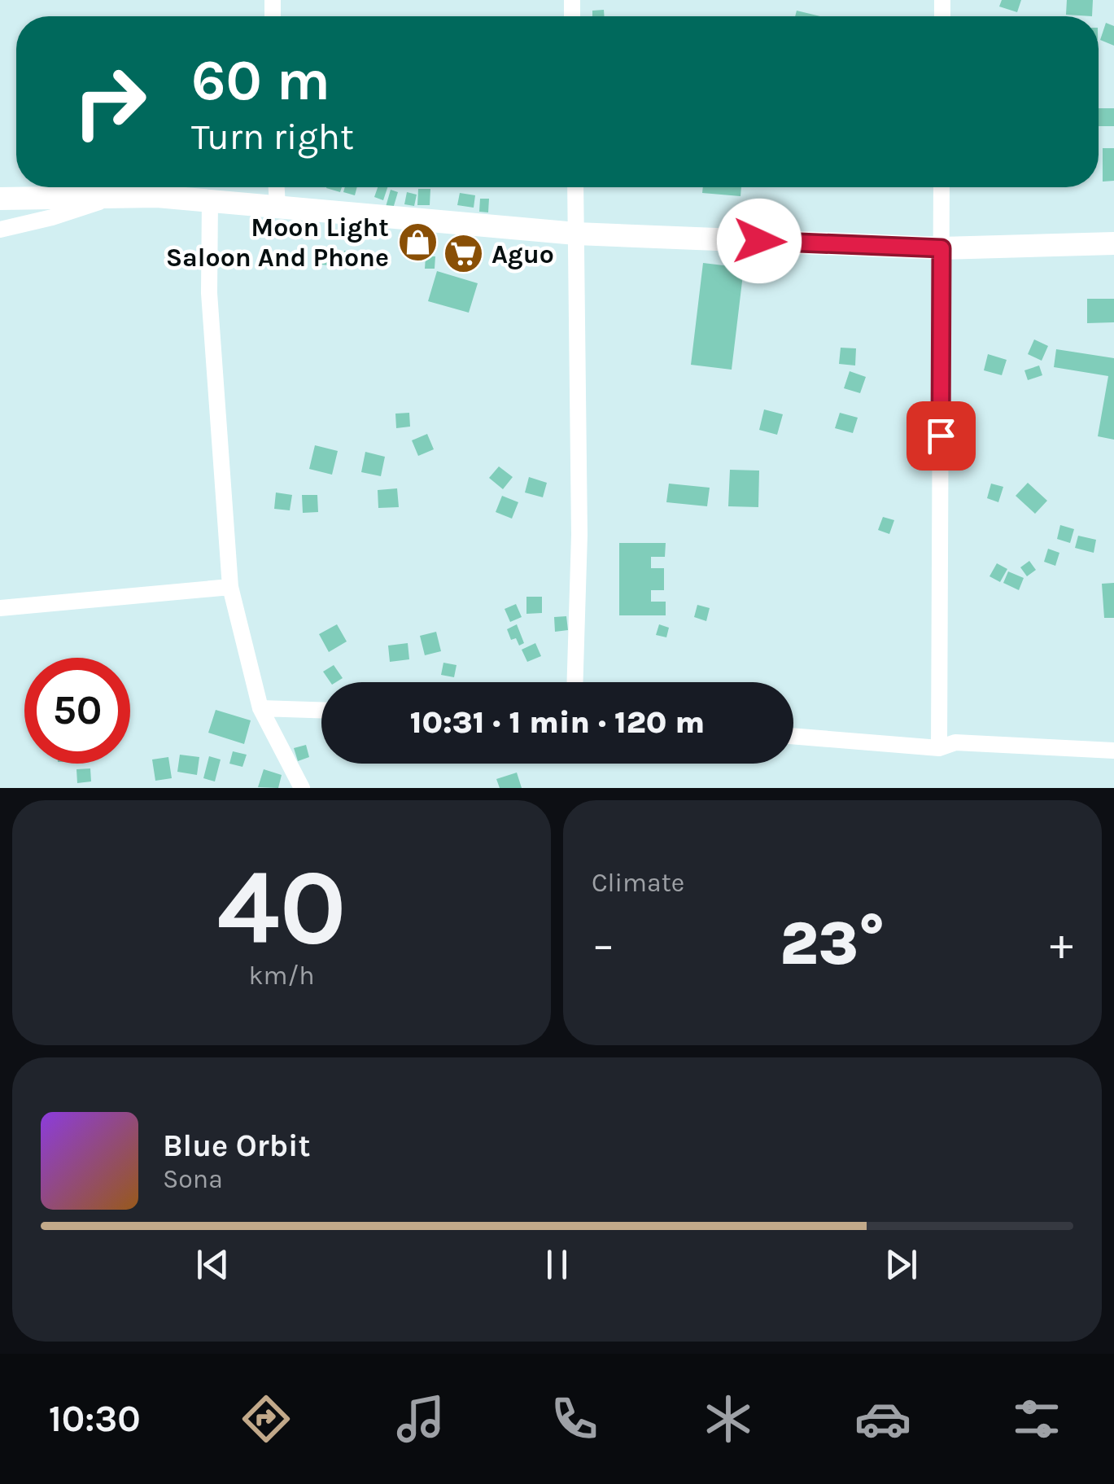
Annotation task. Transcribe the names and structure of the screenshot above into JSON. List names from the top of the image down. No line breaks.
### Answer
{"places":{"shop":["Moon Light Saloon And Phone"],"supermarket":["Aguo"]},"page":{"turn":["60 m","Turn right"],"limit":"50","trip":"10:31 · 1 min · 120 m","tile":[["40","km/h"],"Climate"],"heat":["−","23°","+"],"song":["Blue Orbit","Sona"],"tabs":"10:30"}}
